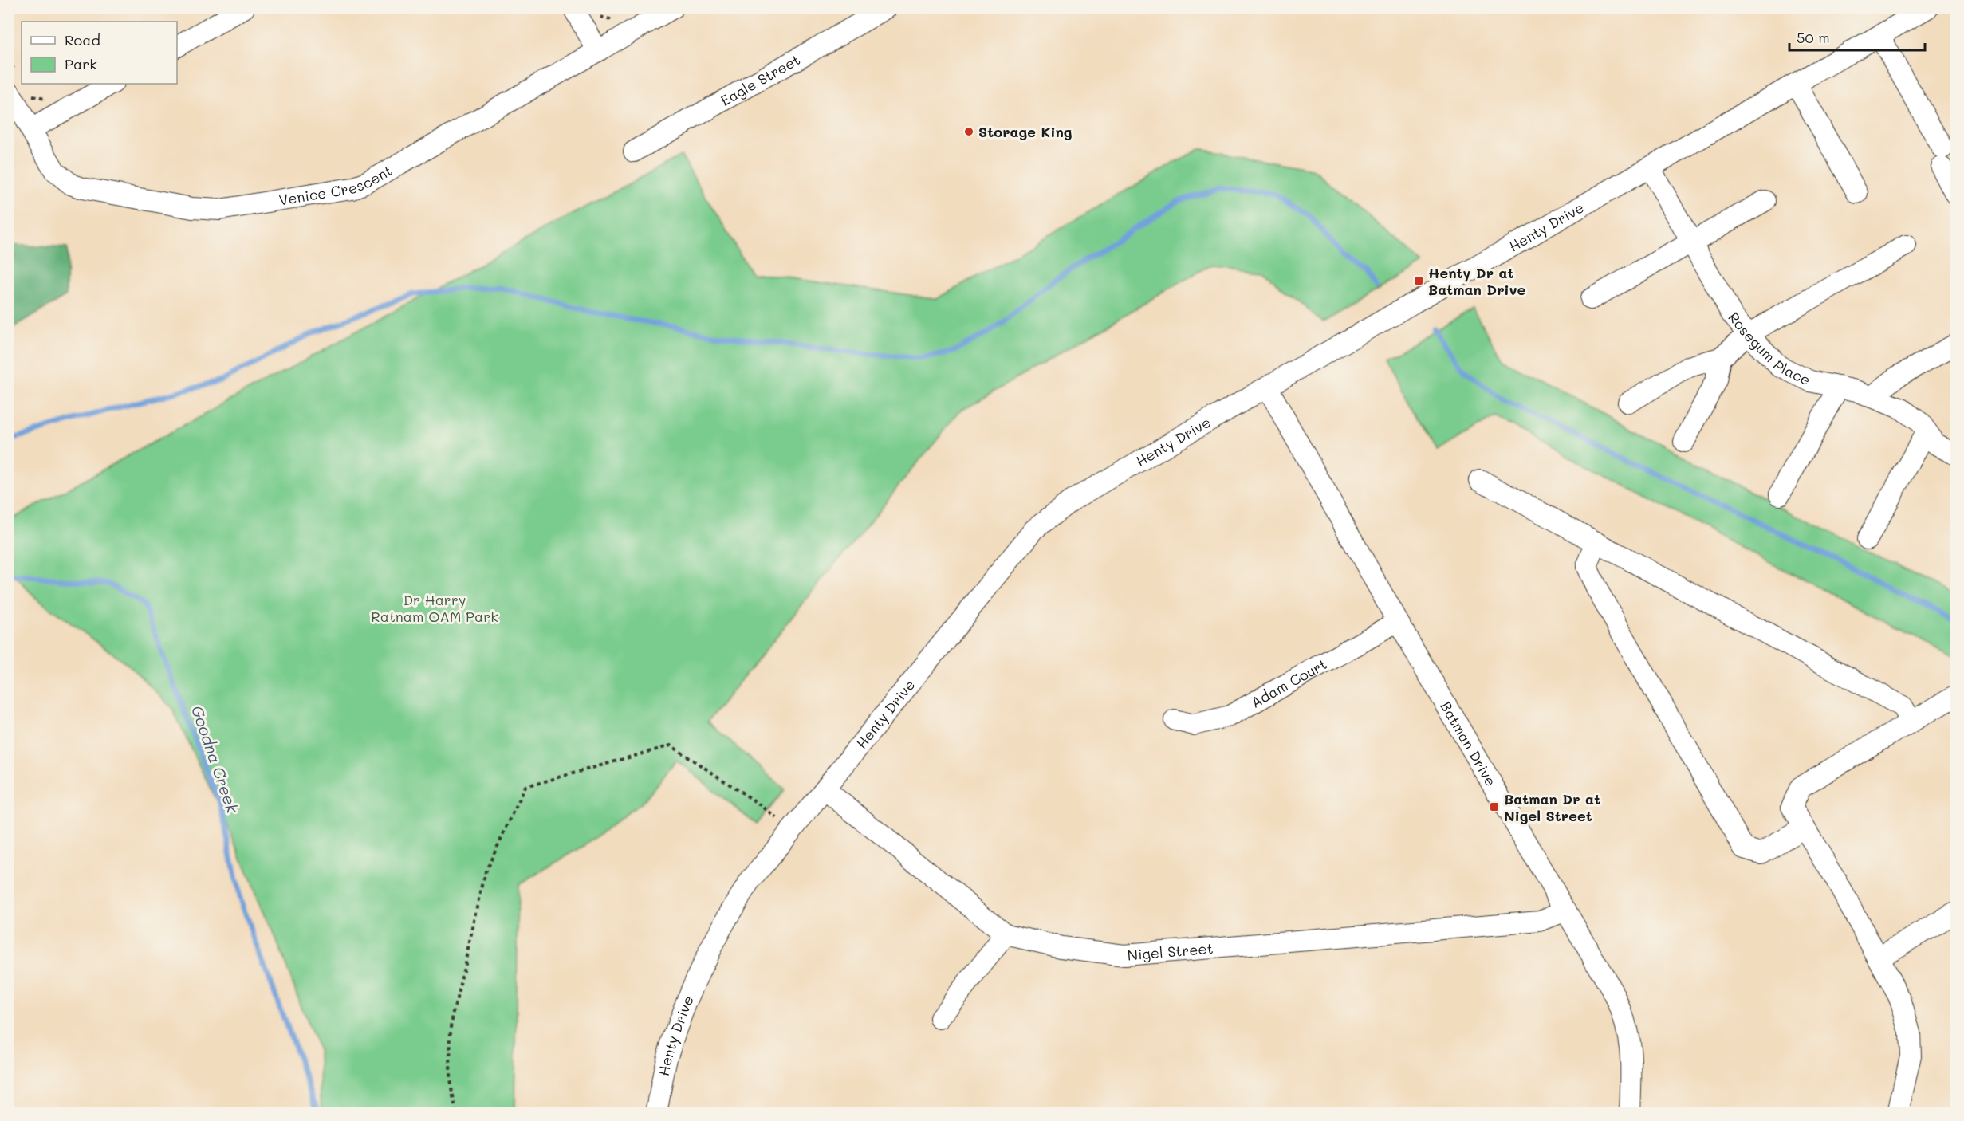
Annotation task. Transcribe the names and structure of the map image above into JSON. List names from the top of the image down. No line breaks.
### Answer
{"streets":{"street":["Eagle Street","Venice Crescent","Henty Drive","Rosegum Place","Adam Court","Batman Drive","Nigel Street"]},"crossings":[["Henty Drive","Rosegum Place"],["Henty Drive","Batman Drive"],["Henty Drive","Nigel Street"],["Adam Court","Batman Drive"],["Batman Drive","Nigel Street"]],"water":["Goodna Creek"],"parks":["Dr Harry Ratnam OAM Park"],"places":{"other":["Storage King"],"transit":["Henty Dr at Batman Drive","Batman Dr at Nigel Street"]},"legend":["Road","Park"],"scale_bar":"50 m"}
